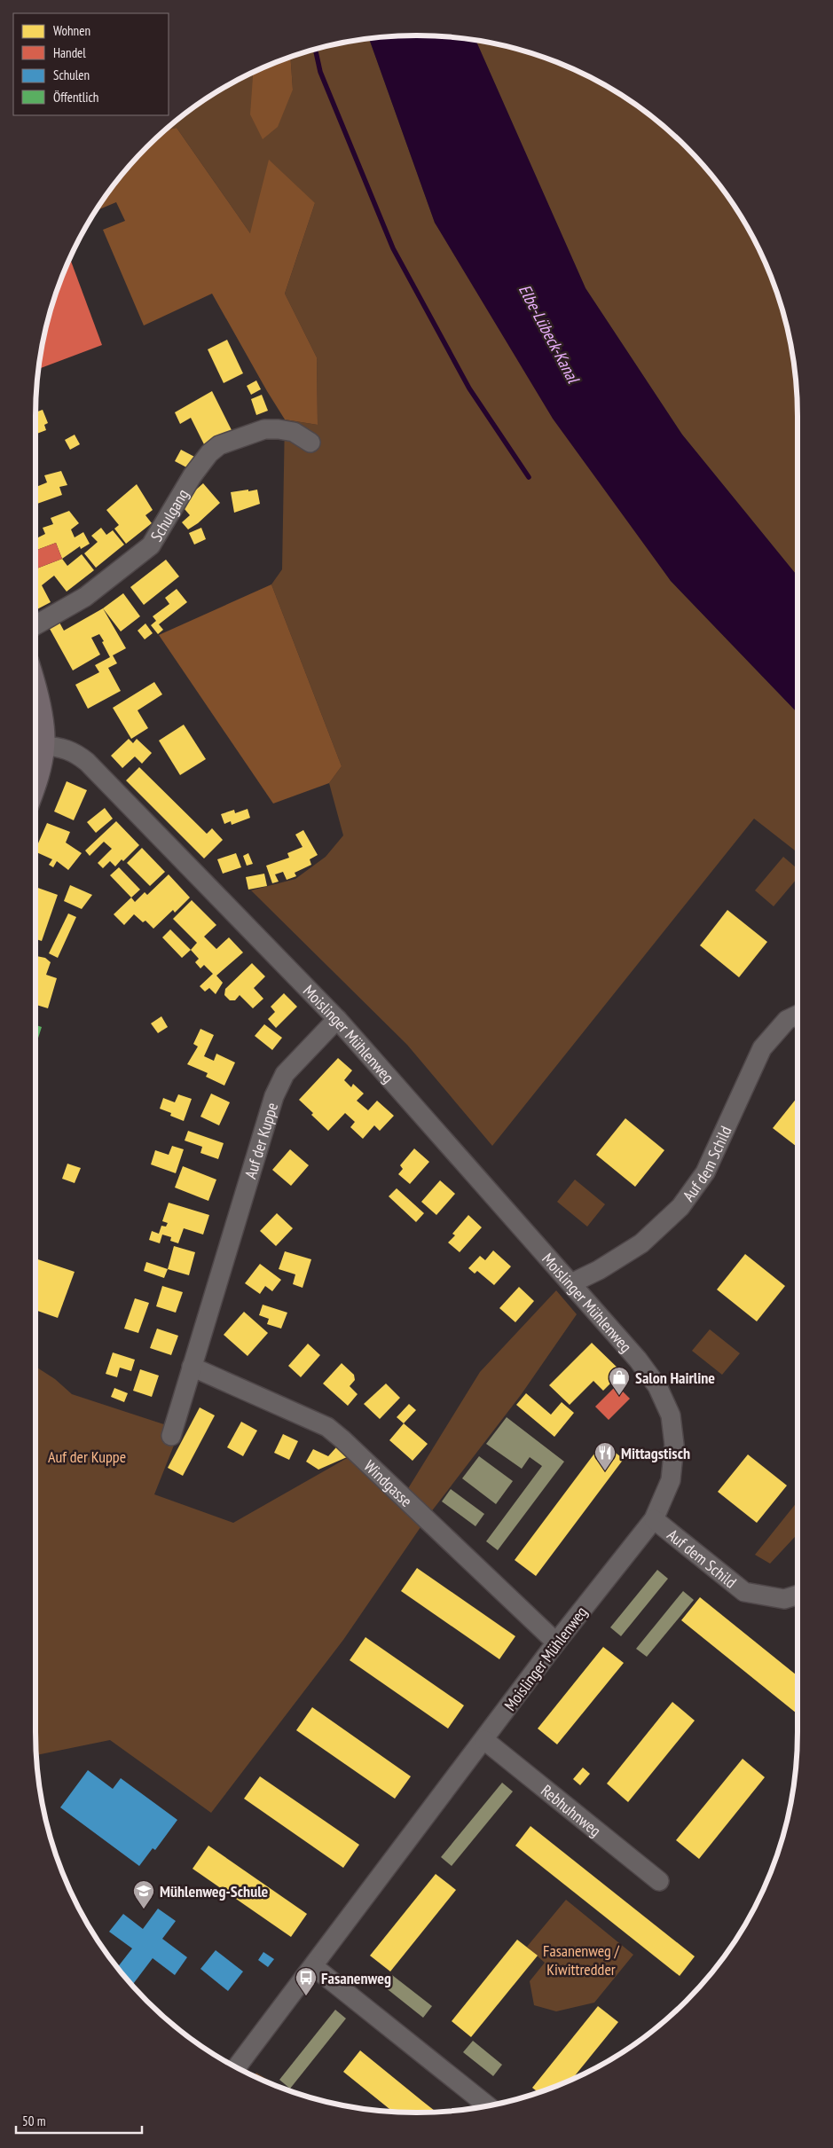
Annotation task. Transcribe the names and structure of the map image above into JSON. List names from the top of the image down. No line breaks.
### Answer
{"streets":{"street":["Schulgang","Moislinger Mühlenweg","Auf der Kuppe","Auf dem Schild","Windgasse","Rebhuhnweg"]},"crossings":[["Moislinger Mühlenweg","Auf der Kuppe"],["Moislinger Mühlenweg","Auf dem Schild"],["Moislinger Mühlenweg","Windgasse"],["Moislinger Mühlenweg","Rebhuhnweg"],["Auf der Kuppe","Windgasse"]],"water":["Elbe-Lübeck-Kanal"],"parks":["Auf der Kuppe","Fasanenweg / Kiwittredder"],"places":{"shop":["Salon Hairline"],"restaurant":["Mittagstisch"],"school or university":["Mühlenweg-Schule"],"bus stop":["Fasanenweg"]},"legend":["Wohnen","Handel","Schulen","Öffentlich"],"scale_bar":"50 m"}
